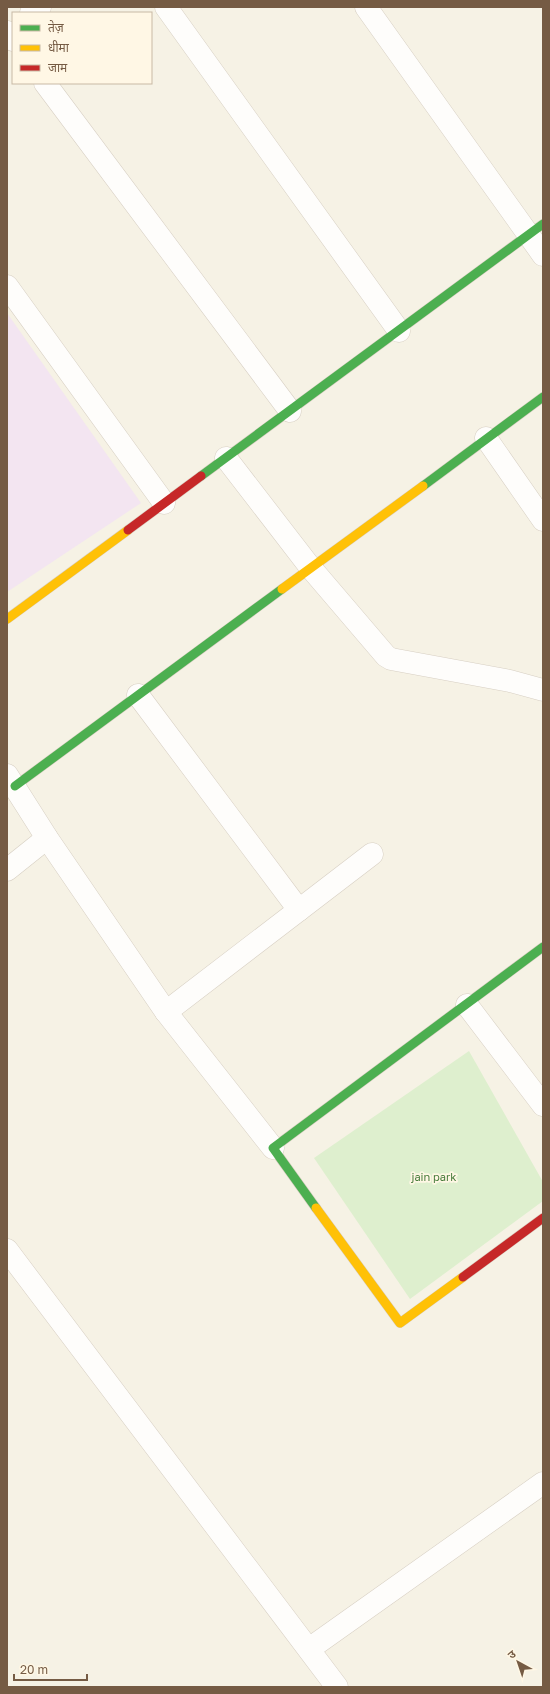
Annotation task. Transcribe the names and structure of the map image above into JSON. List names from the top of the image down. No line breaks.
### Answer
{"parks":["jain park"],"legend":["तेज़","धीमा","जाम"],"scale_bar":"20 m","north":"top left"}
